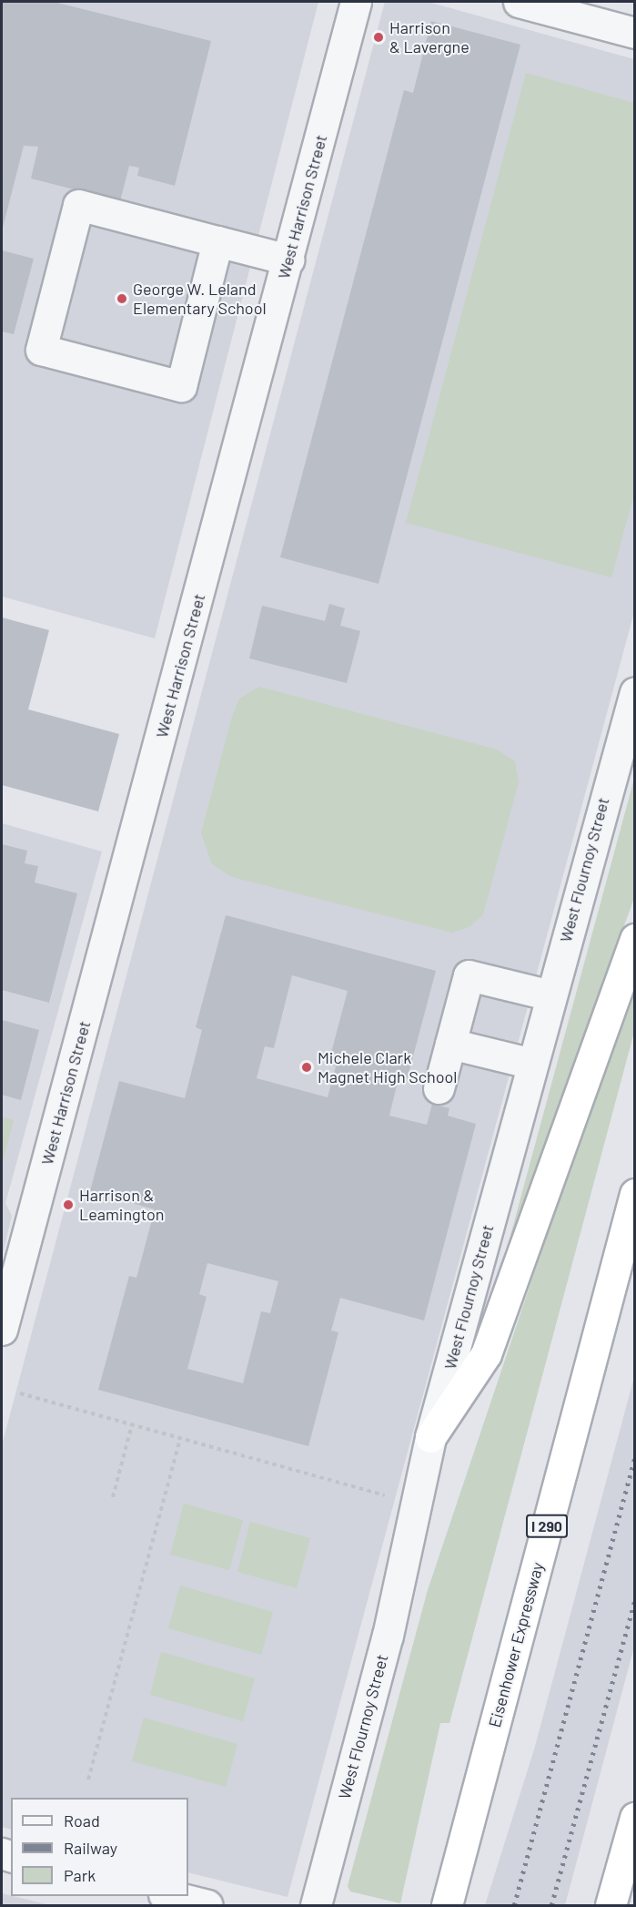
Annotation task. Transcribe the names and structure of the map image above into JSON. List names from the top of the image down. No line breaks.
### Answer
{"streets":{"highway":["I 290","Eisenhower Expressway"],"street":["West Harrison Street","West Flournoy Street"]},"places":["Harrison & Lavergne","George W. Leland Elementary School","Michele Clark Magnet High School","Harrison & Leamington"],"legend":["Road","Railway","Park"]}
